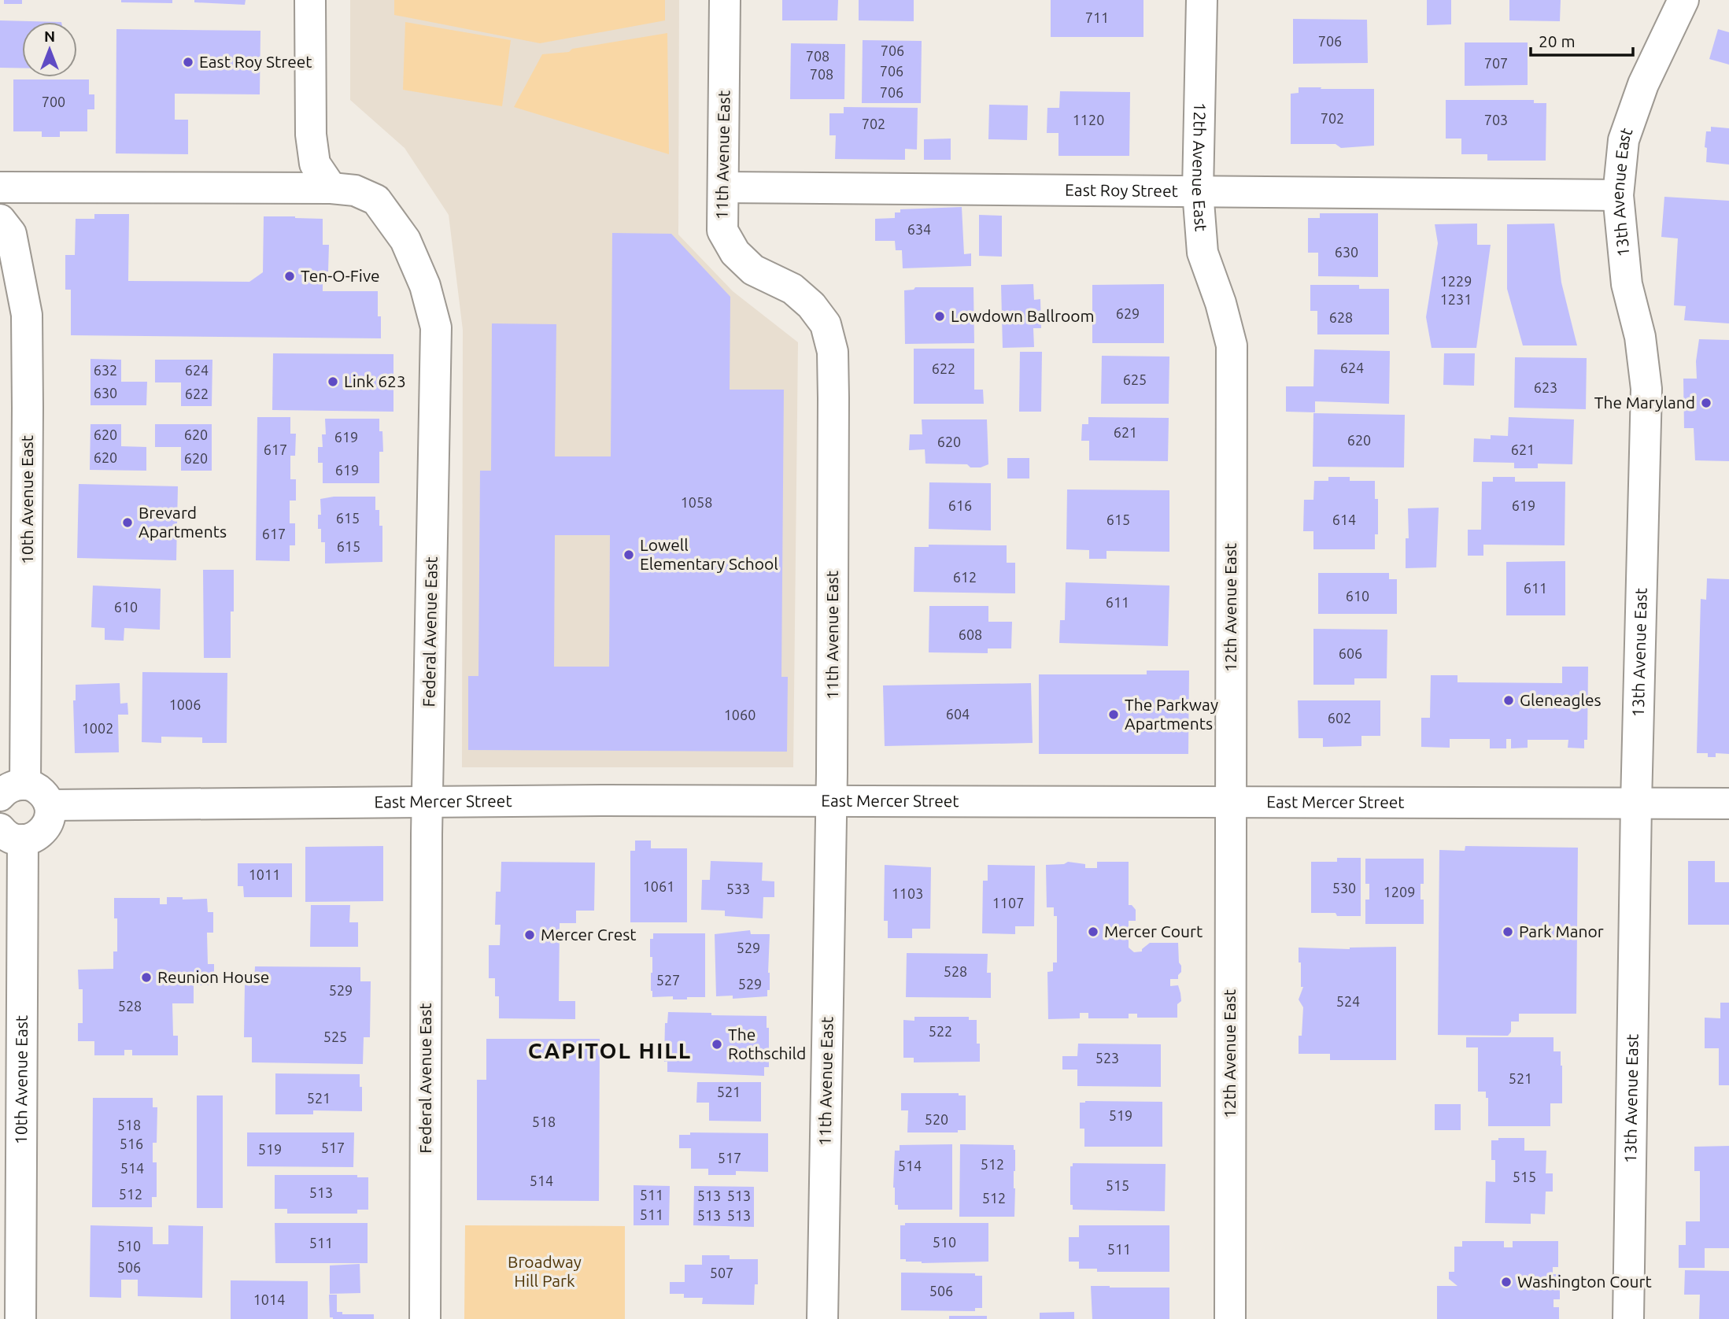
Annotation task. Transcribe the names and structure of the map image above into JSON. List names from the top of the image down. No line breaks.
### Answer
{"streets":{"street":["11th Avenue East","12th Avenue East","East Roy Street","13th Avenue East","10th Avenue East","Federal Avenue East","East Mercer Street"]},"crossings":[["11th Avenue East","East Roy Street"],["11th Avenue East","East Mercer Street"],["12th Avenue East","East Roy Street"],["12th Avenue East","East Mercer Street"],["East Roy Street","13th Avenue East"],["13th Avenue East","East Mercer Street"],["Federal Avenue East","East Mercer Street"]],"districts":["CAPITOL HILL"],"parks":["Broadway Hill Park"],"places":["East Roy Street","Ten-O-Five","Lowdown Ballroom","Link 623","The Maryland","Brevard Apartments","Lowell Elementary School","Gleneagles","The Parkway Apartments","Mercer Court","Park Manor","Mercer Crest","Reunion House","The Rothschild","Washington Court"],"house_numbers":["711","706","706","708","707","706","708","706","700","702","1120","703","702","634","630","1229","1231","629","628","624","622","632","624","625","623","630","622","621","620","620","619","620","620","617","621","620","620","619","1058","616","619","615","615","614","617","615","612","611","610","611","610","608","606","1006","604","1060","602","1002","1011","1061","530","533","1209","1103","1107","529","528","527","529","529","524","528","522","525","523","521","521","521","519","520","518","518","516","517","519","517","512","514","514","515","514","515","513","512","511","513","513","512","511","513","513","510","511","510","511","506","507","506","1014"],"scale_bar":"20 m","north":"top"}
